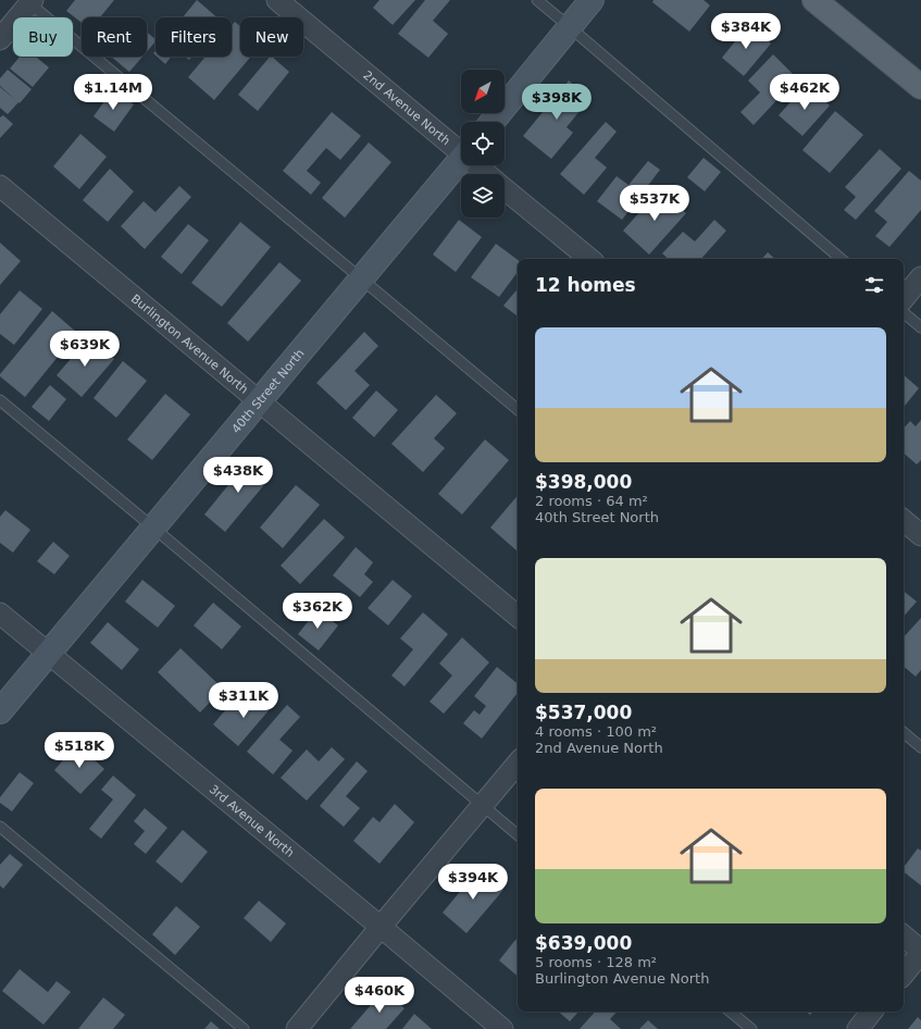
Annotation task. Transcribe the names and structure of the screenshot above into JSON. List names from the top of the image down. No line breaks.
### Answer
{"streets":{"street":["2nd Avenue North","Burlington Avenue North","40th Street North","3rd Avenue North"]},"crossings":[["Burlington Avenue North","40th Street North"],["40th Street North","3rd Avenue North"]],"north":"bottom left","page":{"price":["$384K","$1.14M","$462K","$398K","$537K","$639K","$438K","$362K","$311K","$518K","$394K","$460K"],"chip":["Buy","Rent","Filters","New"],"heading":"12 homes","list":[{"name":"$398,000","note":"2 rooms · 64 m² · 40th Street North"},{"name":"$537,000","note":"4 rooms · 100 m² · 2nd Avenue North"},{"name":"$639,000","note":"5 rooms · 128 m² · Burlington Avenue North"}]}}
